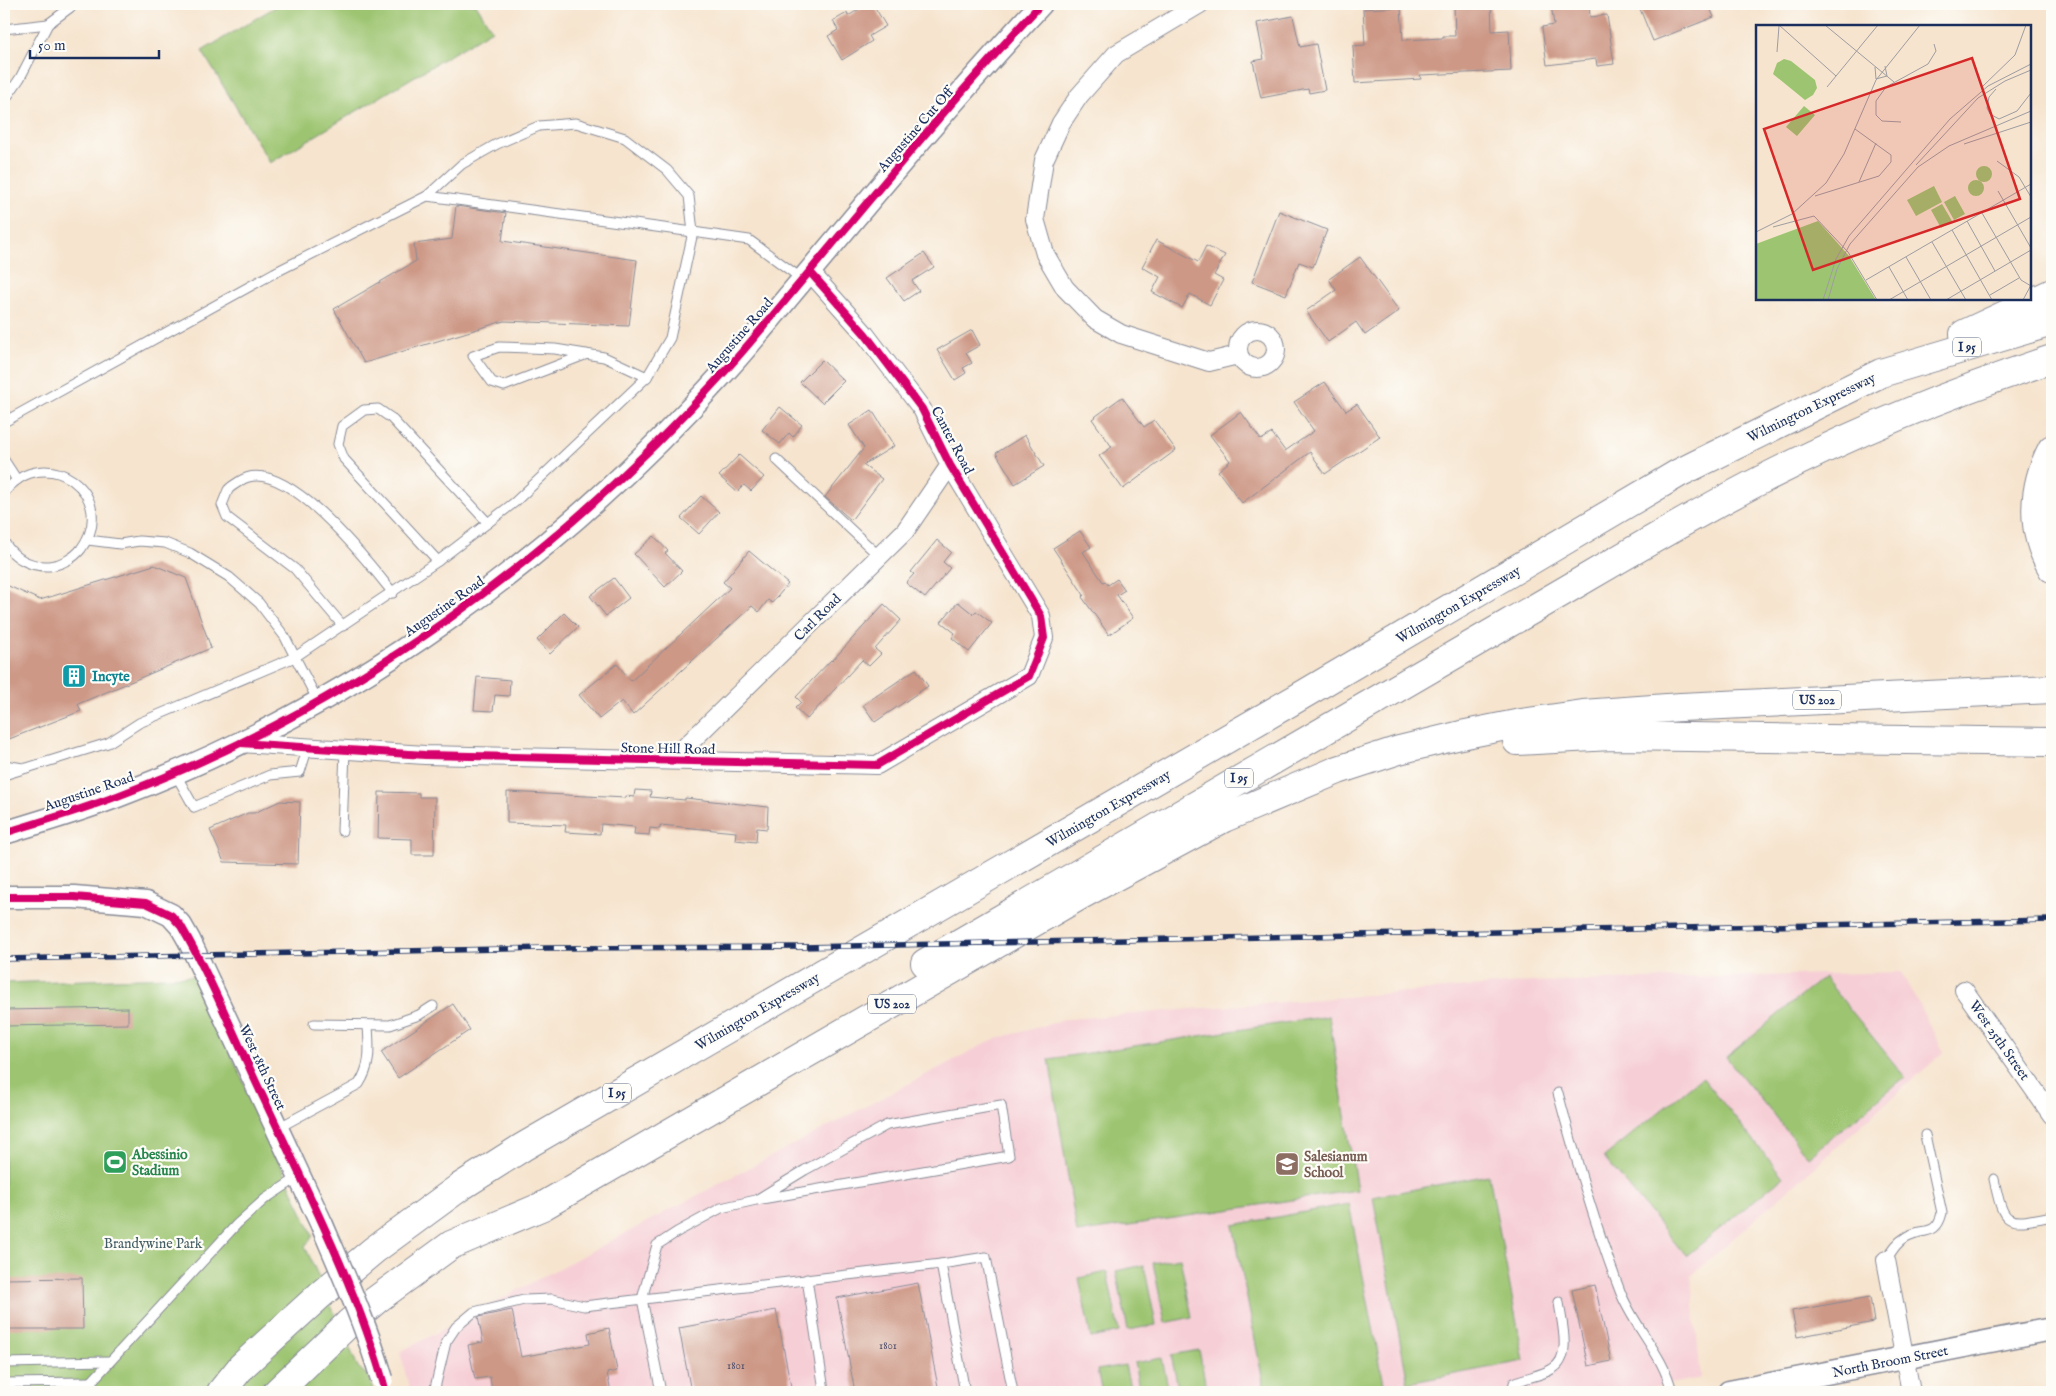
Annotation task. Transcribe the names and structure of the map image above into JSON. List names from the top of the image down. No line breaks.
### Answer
{"streets":{"highway":["I 95","Wilmington Expressway","US 202"],"street":["Augustine Cut Off","Augustine Road","Canter Road","Carl Road","Stone Hill Road","West 25th Street","West 18th Street","North Broom Street"]},"crossings":[["Augustine Cut Off","Augustine Road"],["Augustine Cut Off","Canter Road"],["Augustine Road","Canter Road"],["Augustine Road","Stone Hill Road"],["I 95","US 202"],["Canter Road","Carl Road"],["Canter Road","Stone Hill Road"],["Carl Road","Stone Hill Road"]],"parks":["Brandywine Park"],"places":{"building":["Incyte"],"sports":["Abessinio Stadium"],"school or university":["Salesianum School"]},"house_numbers":["1801","1801"],"scale_bar":"50 m"}
